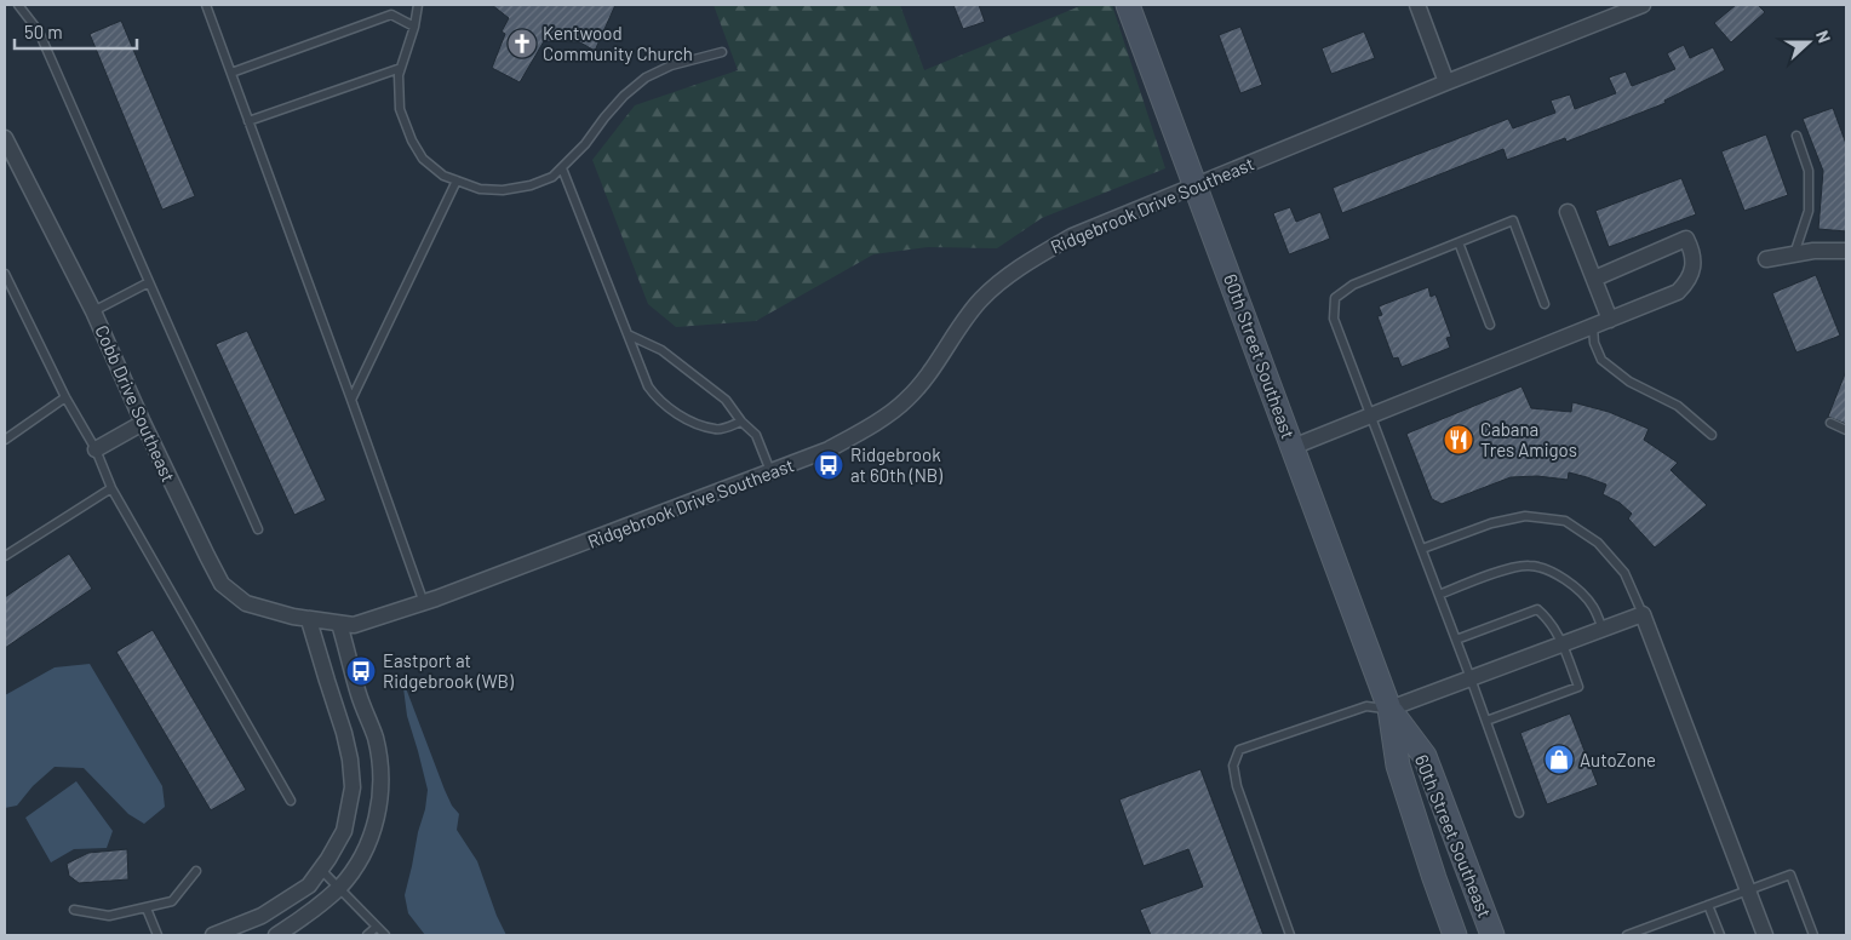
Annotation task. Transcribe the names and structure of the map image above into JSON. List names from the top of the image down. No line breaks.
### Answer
{"streets":{"main road":["60th Street Southeast"],"street":["Ridgebrook Drive Southeast","Cobb Drive Southeast"]},"crossings":[["Ridgebrook Drive Southeast","60th Street Southeast"],["Ridgebrook Drive Southeast","Cobb Drive Southeast"]],"places":{"church":["Kentwood Community Church"],"restaurant":["Cabana Tres Amigos"],"bus stop":["Ridgebrook at 60th (NB)","Eastport at Ridgebrook (WB)"],"shop":["AutoZone"]},"scale_bar":"50 m","north":"right"}
